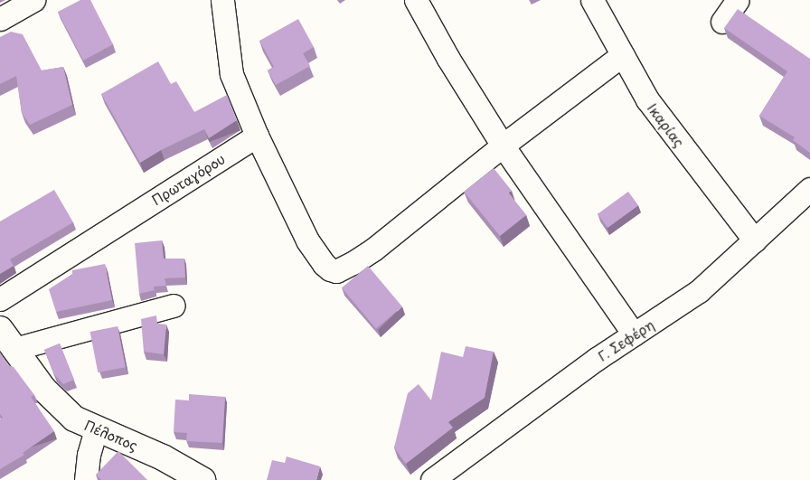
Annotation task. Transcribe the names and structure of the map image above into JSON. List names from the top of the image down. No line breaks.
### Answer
{"streets":{"street":["Ικαρίας","Πρωταγόρου","Γ. Σεφέρη","Πέλοπος"]},"crossings":[["Ικαρίας","Γ. Σεφέρη"]]}
